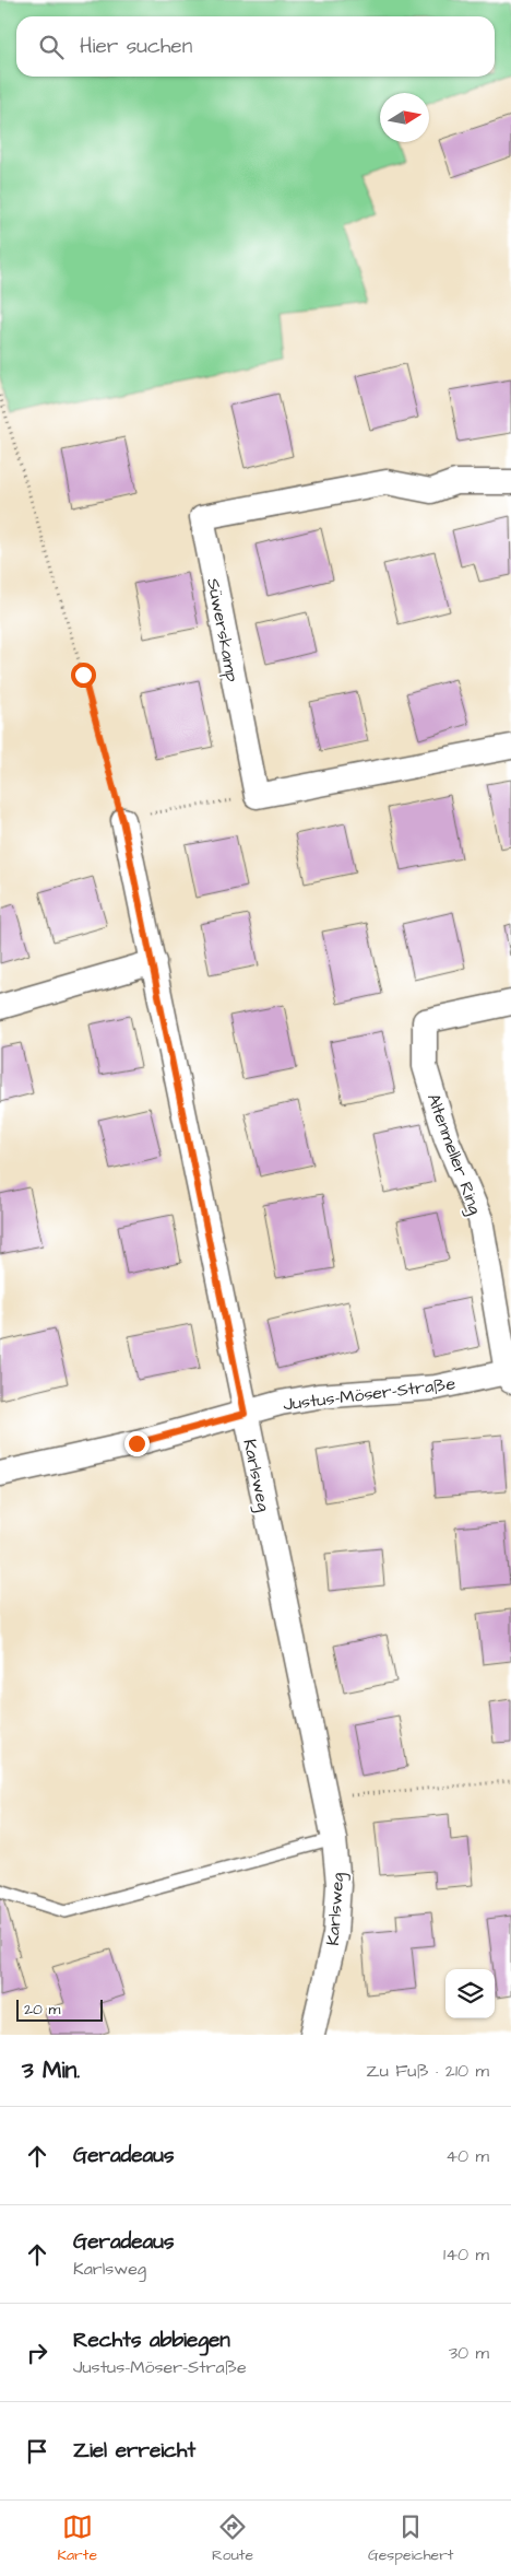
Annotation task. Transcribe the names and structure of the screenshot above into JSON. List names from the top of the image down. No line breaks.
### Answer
{"streets":{"street":["Süwerskamp","Altenmeller Ring","Justus-Möser-Straße","Karlsweg"]},"crossings":[["Altenmeller Ring","Justus-Möser-Straße"],["Justus-Möser-Straße","Karlsweg"]],"scale_bar":"20 m","north":"right","page":{"search":"Hier suchen","scale":"20 m","heading":["3 Min.","Zu Fuß · 210 m"],"list":[["Geradeaus","40 m"],["Geradeaus","Karlsweg","140 m"],["Rechts abbiegen","Justus-Möser-Straße","30 m"],"Ziel erreicht"],"nav":["Karte","Route","Gespeichert"]}}
